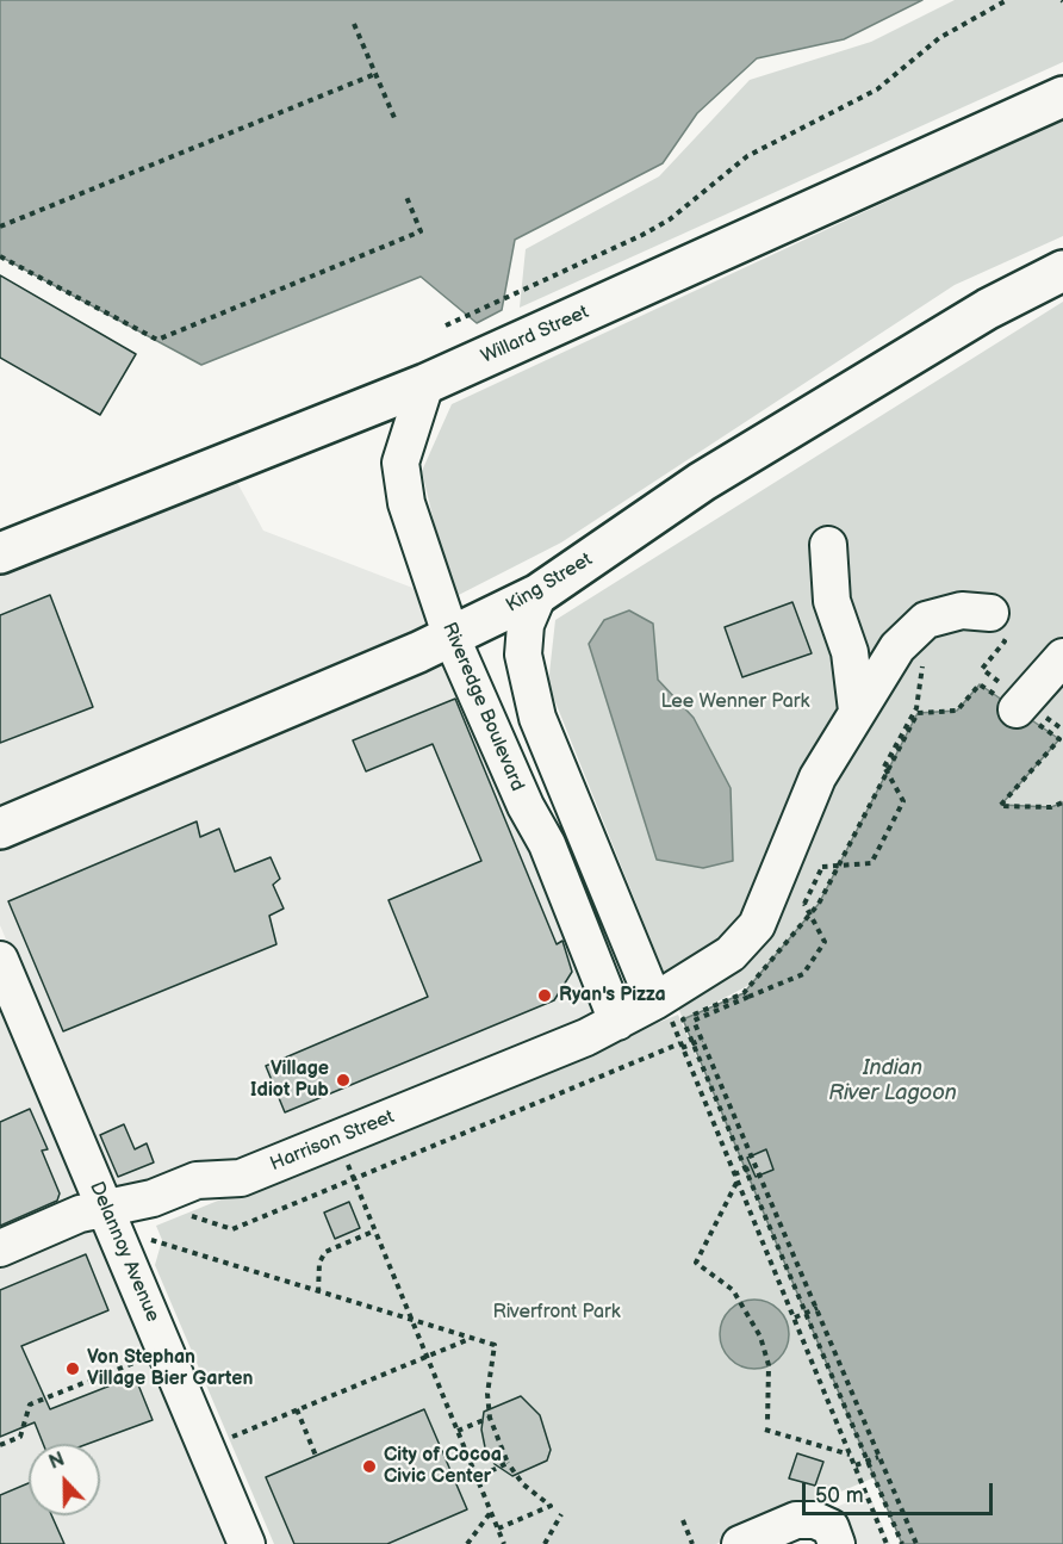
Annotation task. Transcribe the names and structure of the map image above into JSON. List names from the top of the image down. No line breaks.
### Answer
{"streets":{"main road":["Willard Street","King Street"],"street":["Riveredge Boulevard","Harrison Street","Delannoy Avenue"]},"crossings":[["Willard Street","Riveredge Boulevard"],["King Street","Riveredge Boulevard"],["Riveredge Boulevard","Harrison Street"],["Harrison Street","Delannoy Avenue"]],"water":["Indian River Lagoon"],"parks":["Lee Wenner Park","Riverfront Park"],"places":["Ryan's Pizza","Village Idiot Pub","Von Stephan Village Bier Garten","City of Cocoa Civic Center"],"scale_bar":"50 m","north":"top"}
